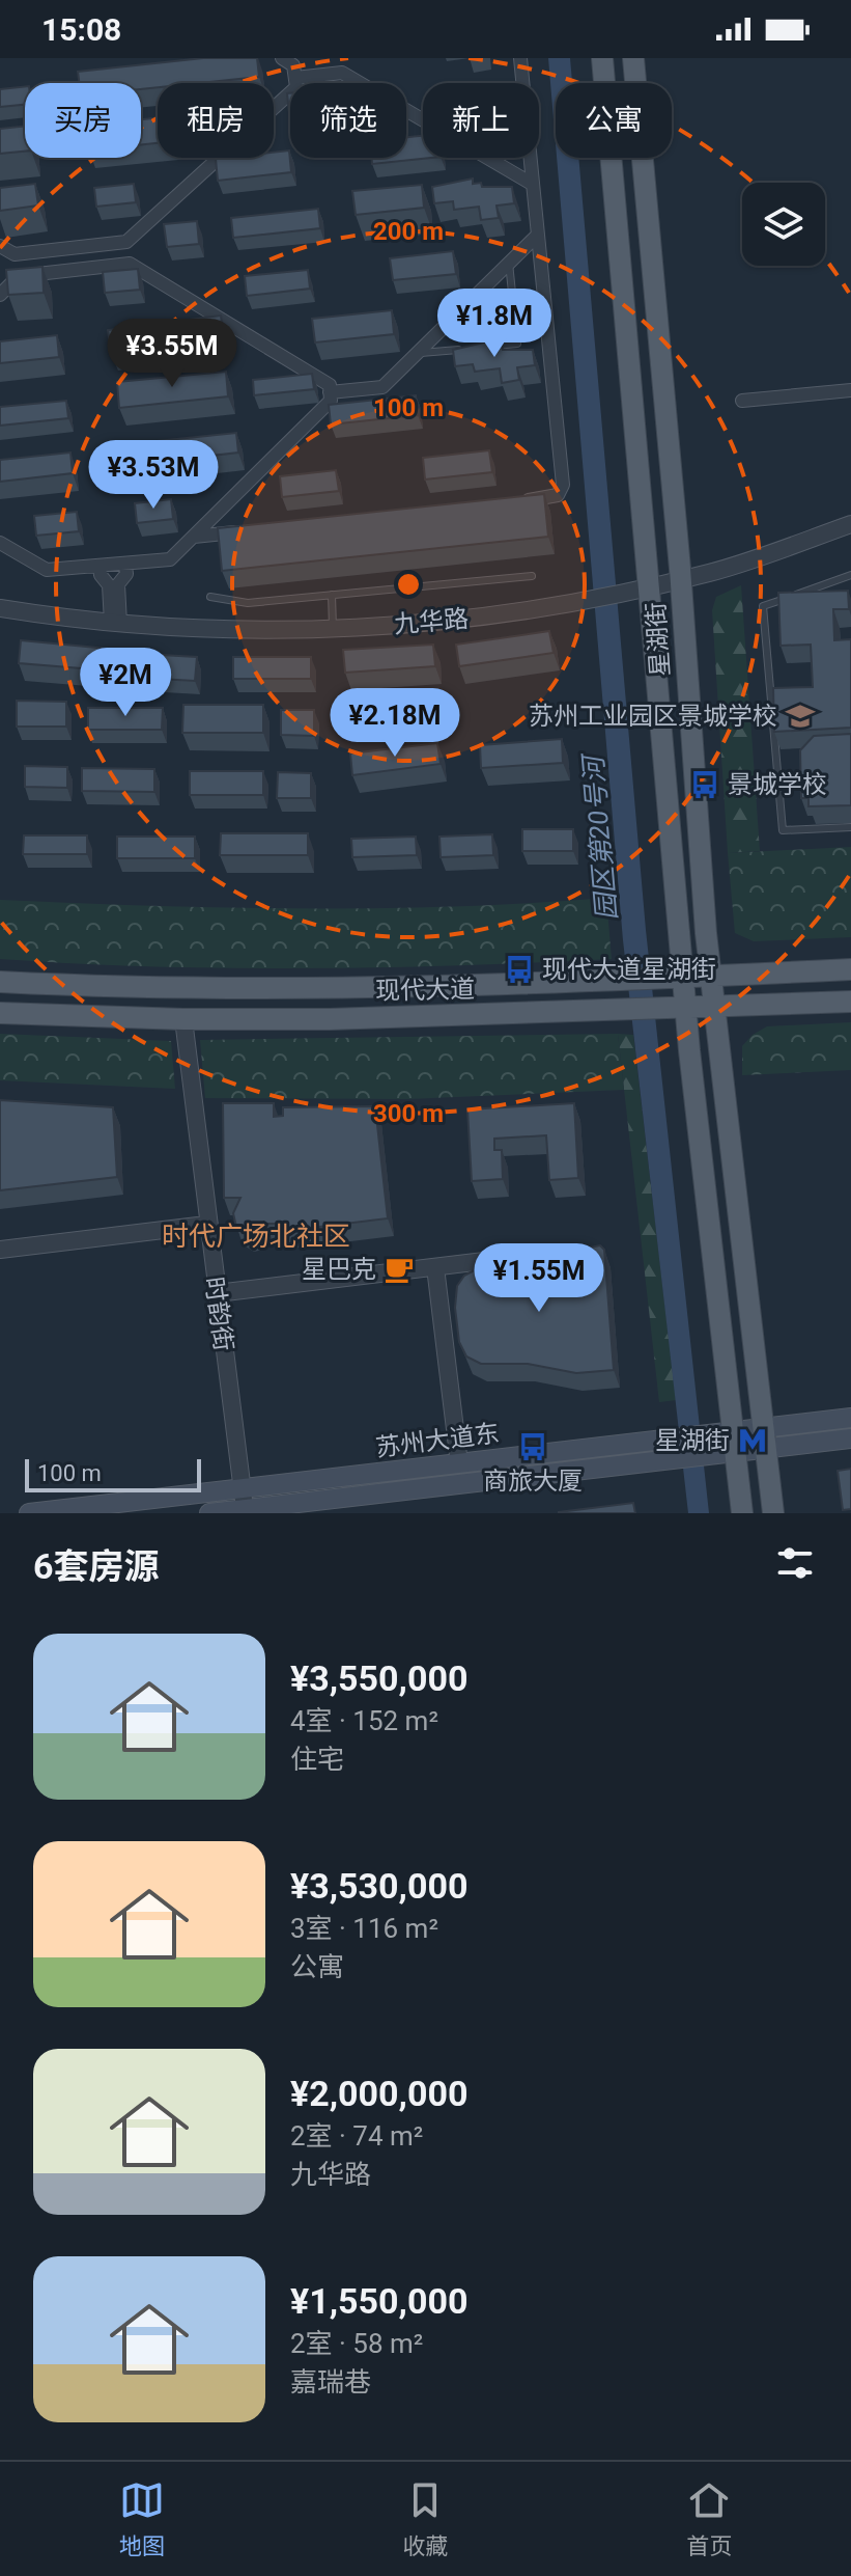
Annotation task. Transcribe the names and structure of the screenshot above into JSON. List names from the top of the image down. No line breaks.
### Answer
{"streets":{"main road":["星湖街","现代大道","苏州大道东"],"street":["九华路","时韵街"]},"crossings":[["九华路","星湖街"],["星湖街","现代大道"],["星湖街","苏州大道东"],["现代大道","时韵街"],["时韵街","苏州大道东"]],"districts":["时代广场北社区"],"water":["园区第20号河"],"places":{"school or university":["苏州工业园区景城学校"],"bus stop":["景城学校","现代大道星湖街","商旅大厦"],"cafe":["星巴克"],"metro station":["星湖街"]},"scale_bar":"100 m","page":{"status":"15:08","chip":["买房","租房","筛选","新上","公寓"],"price":["¥1.8M","¥3.55M","¥3.53M","¥2M","¥2.18M","¥1.55M"],"scale":"100 m","heading":"6套房源","list":[{"name":"¥3,550,000","note":"4室 · 152 m² · 住宅"},{"name":"¥3,530,000","note":"3室 · 116 m² · 公寓"},{"name":"¥2,000,000","note":"2室 · 74 m² · 九华路"},{"name":"¥1,550,000","note":"2室 · 58 m² · 嘉瑞巷"}],"tabs":["地图","收藏","首页"]},"rings":["200 m","100 m","300 m"]}
